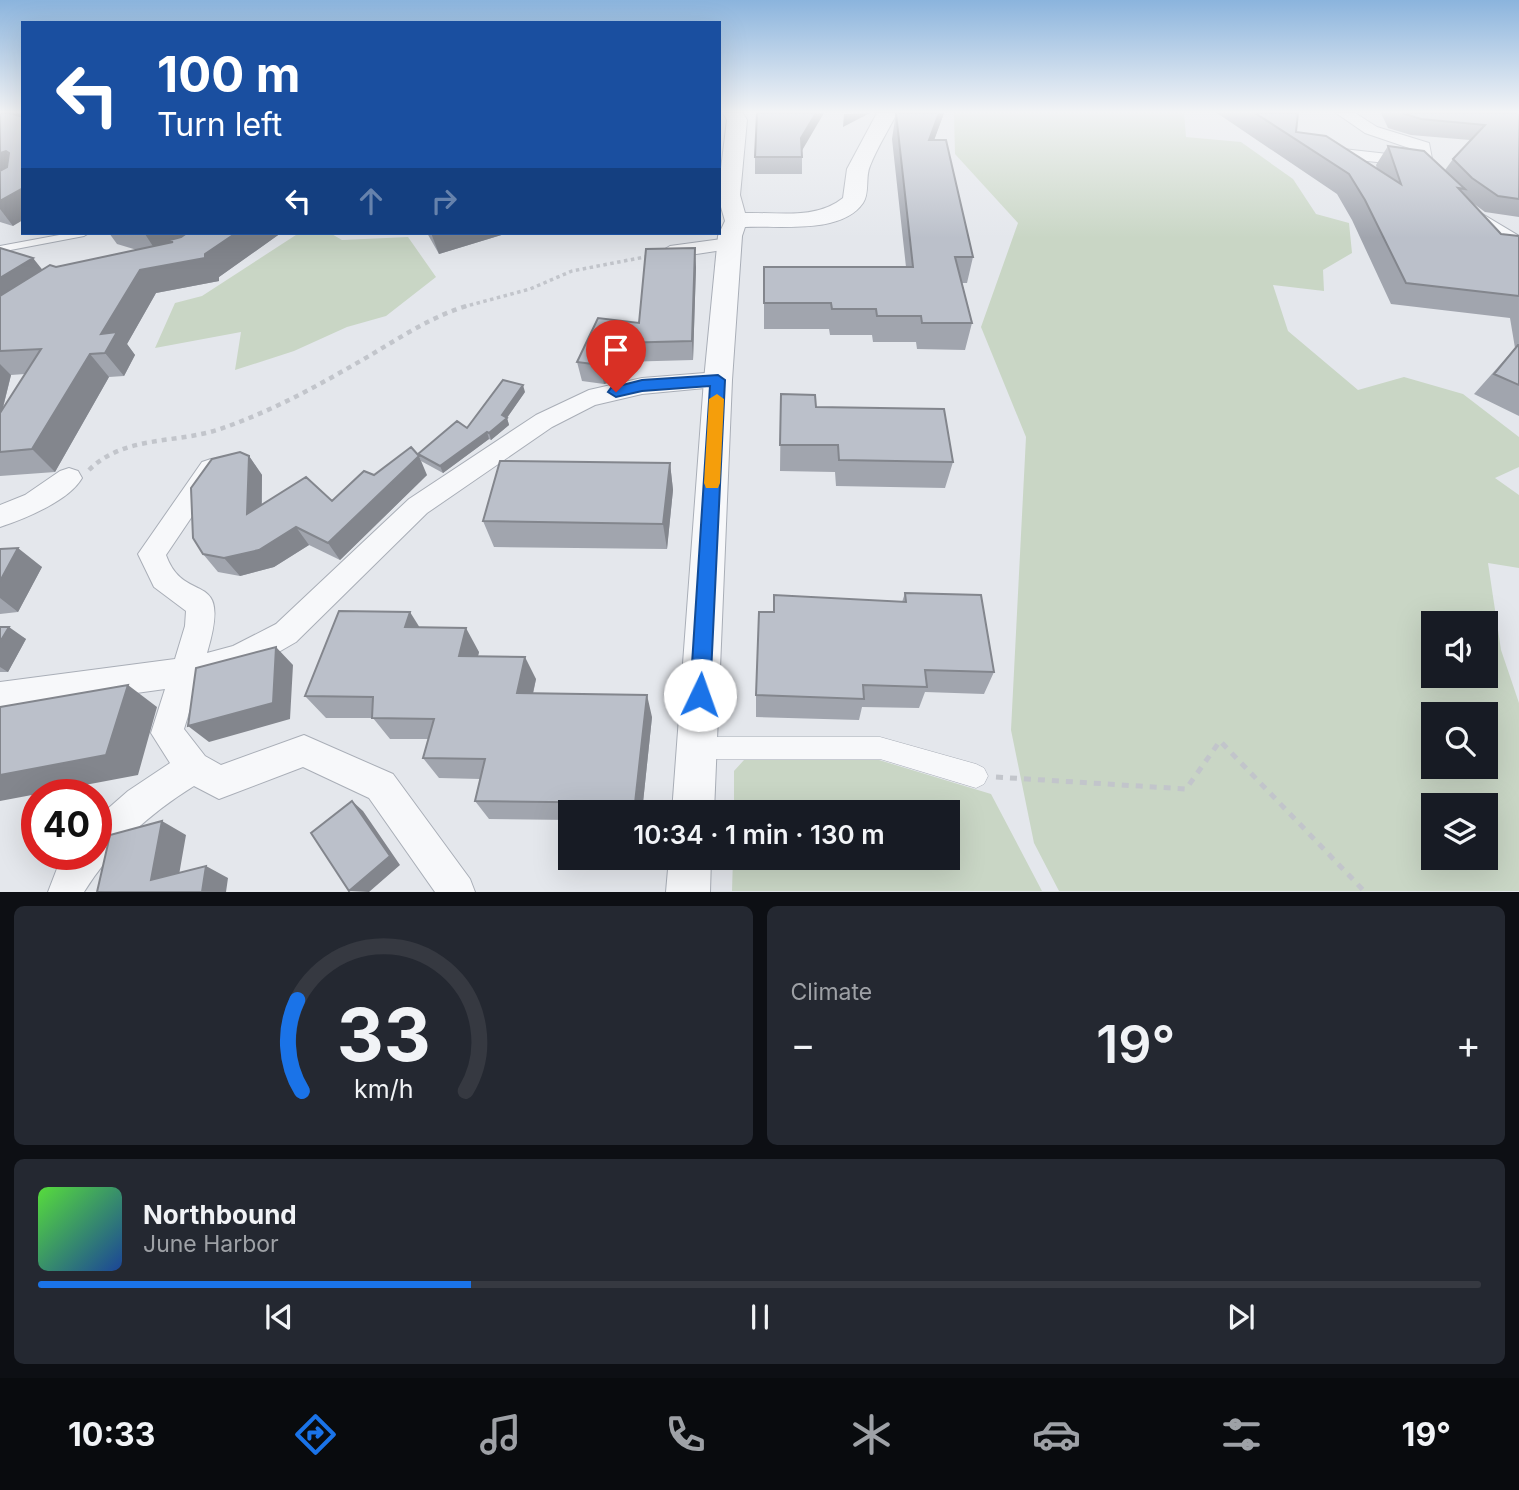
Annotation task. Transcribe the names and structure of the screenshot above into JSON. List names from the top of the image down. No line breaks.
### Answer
{"page":{"turn":["100 m","Turn left"],"limit":"40","trip":"10:34 · 1 min · 130 m","tile":"Climate","heat":["−","19°","+"],"song":["Northbound","June Harbor"],"tabs":["10:33","19°"],"gauge":["33","km/h"]}}
